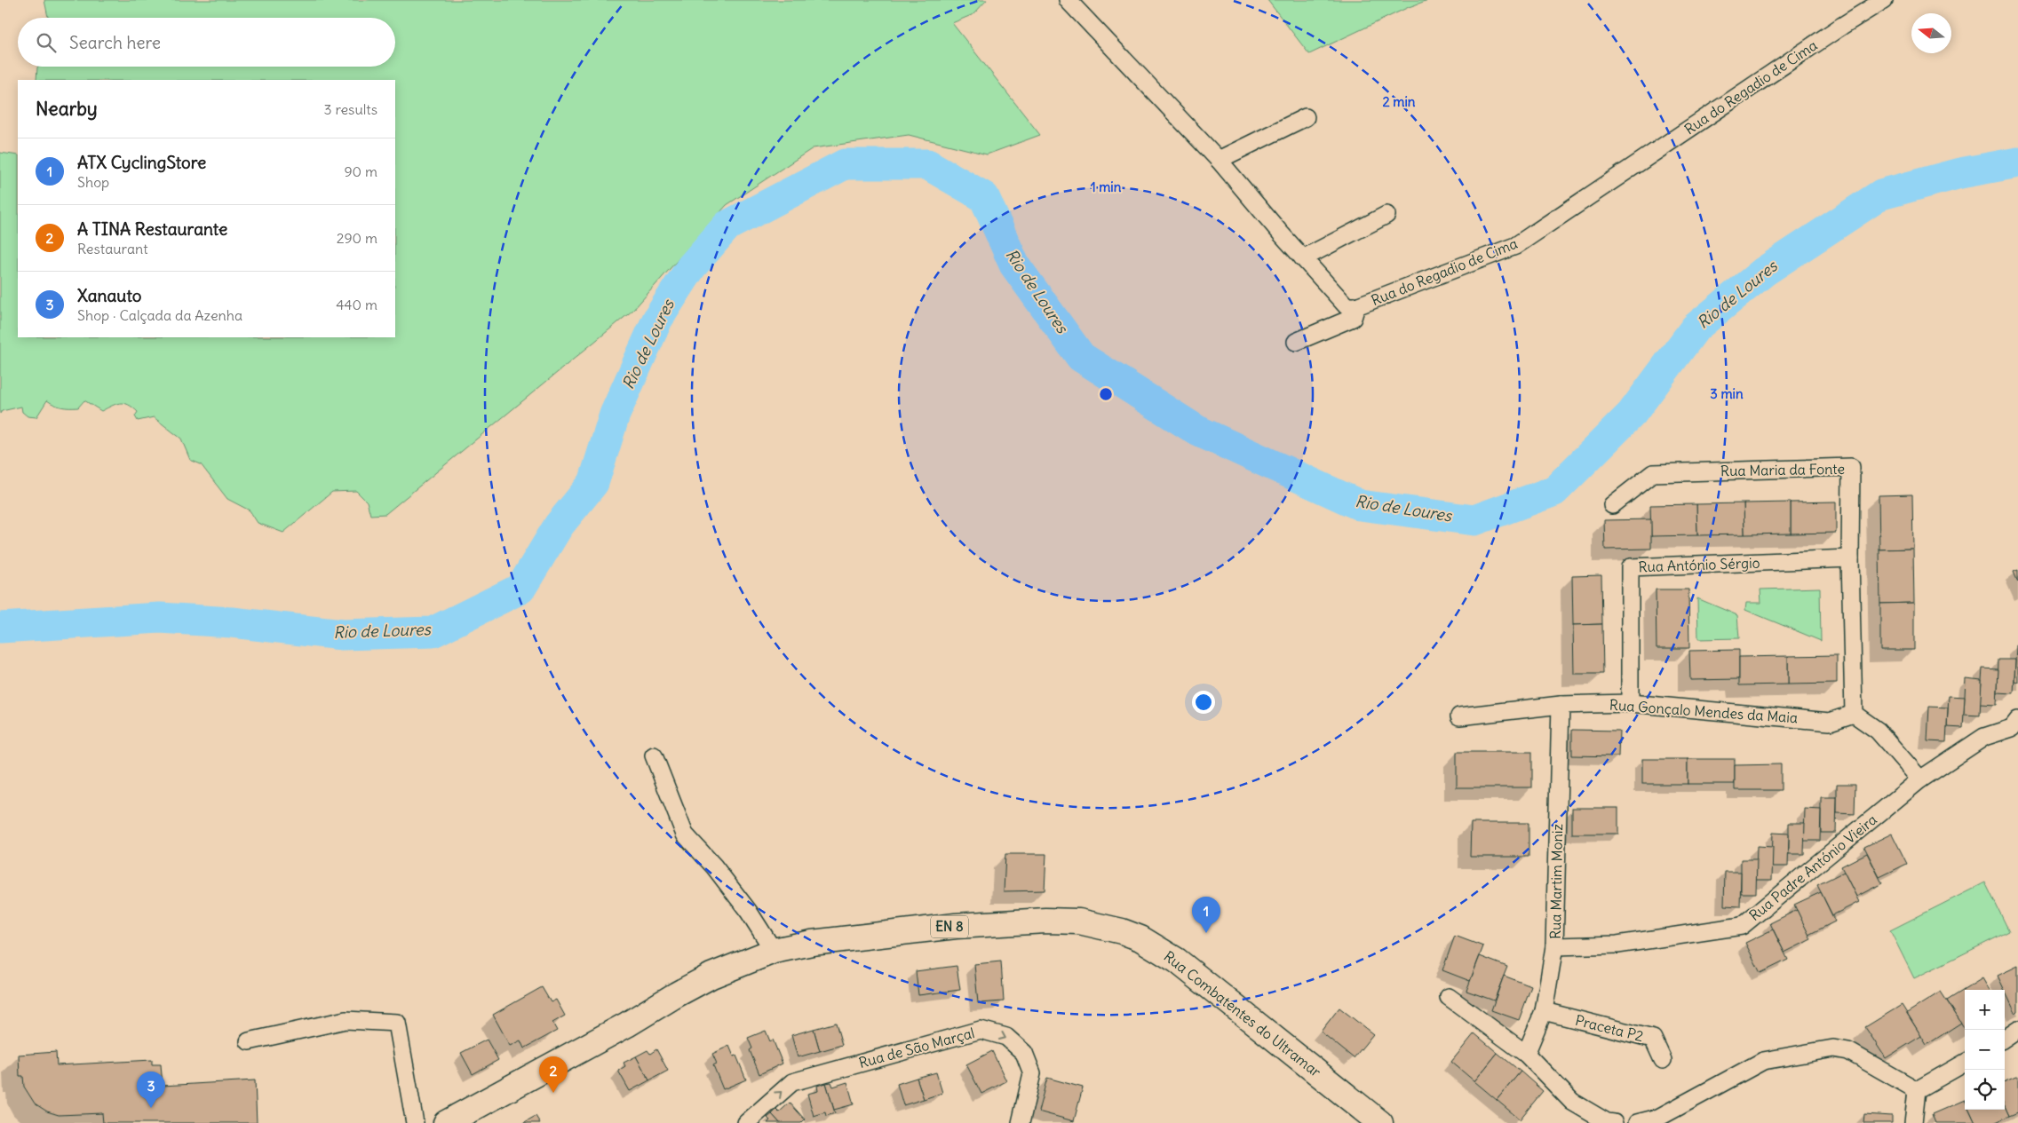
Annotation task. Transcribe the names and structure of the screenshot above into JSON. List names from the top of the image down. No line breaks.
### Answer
{"streets":{"main road":["EN 8","Rua Combatentes do Ultramar"],"street":["Rua do Regadio de Cima","Rua Maria da Fonte","Rua António Sérgio","Rua Gonçalo Mendes da Maia","Rua Padre António Vieira","Rua Martim Moniz","Praceta P2","Rua de São Marçal"]},"crossings":[["Rua Maria da Fonte","Rua António Sérgio"],["Rua Maria da Fonte","Rua Gonçalo Mendes da Maia"],["Rua António Sérgio","Rua Gonçalo Mendes da Maia"],["Rua Gonçalo Mendes da Maia","Rua Martim Moniz"],["Rua Padre António Vieira","Rua Martim Moniz"],["Rua Martim Moniz","Praceta P2"]],"water":["Rio de Loures"],"north":"left","page":{"search":"Search here","heading":["Nearby","3 results"],"list":[{"mark":"1","name":"ATX CyclingStore","note":"Shop","value":"90 m"},{"mark":"2","name":"A TINA Restaurante","note":"Restaurant","value":"290 m"},{"mark":"3","name":"Xanauto","note":"Shop · Calçada da Azenha","value":"440 m"}],"pins":["1","2","3"],"map_buttons":["+","−"]},"rings":["2 min","1 min","3 min"]}
